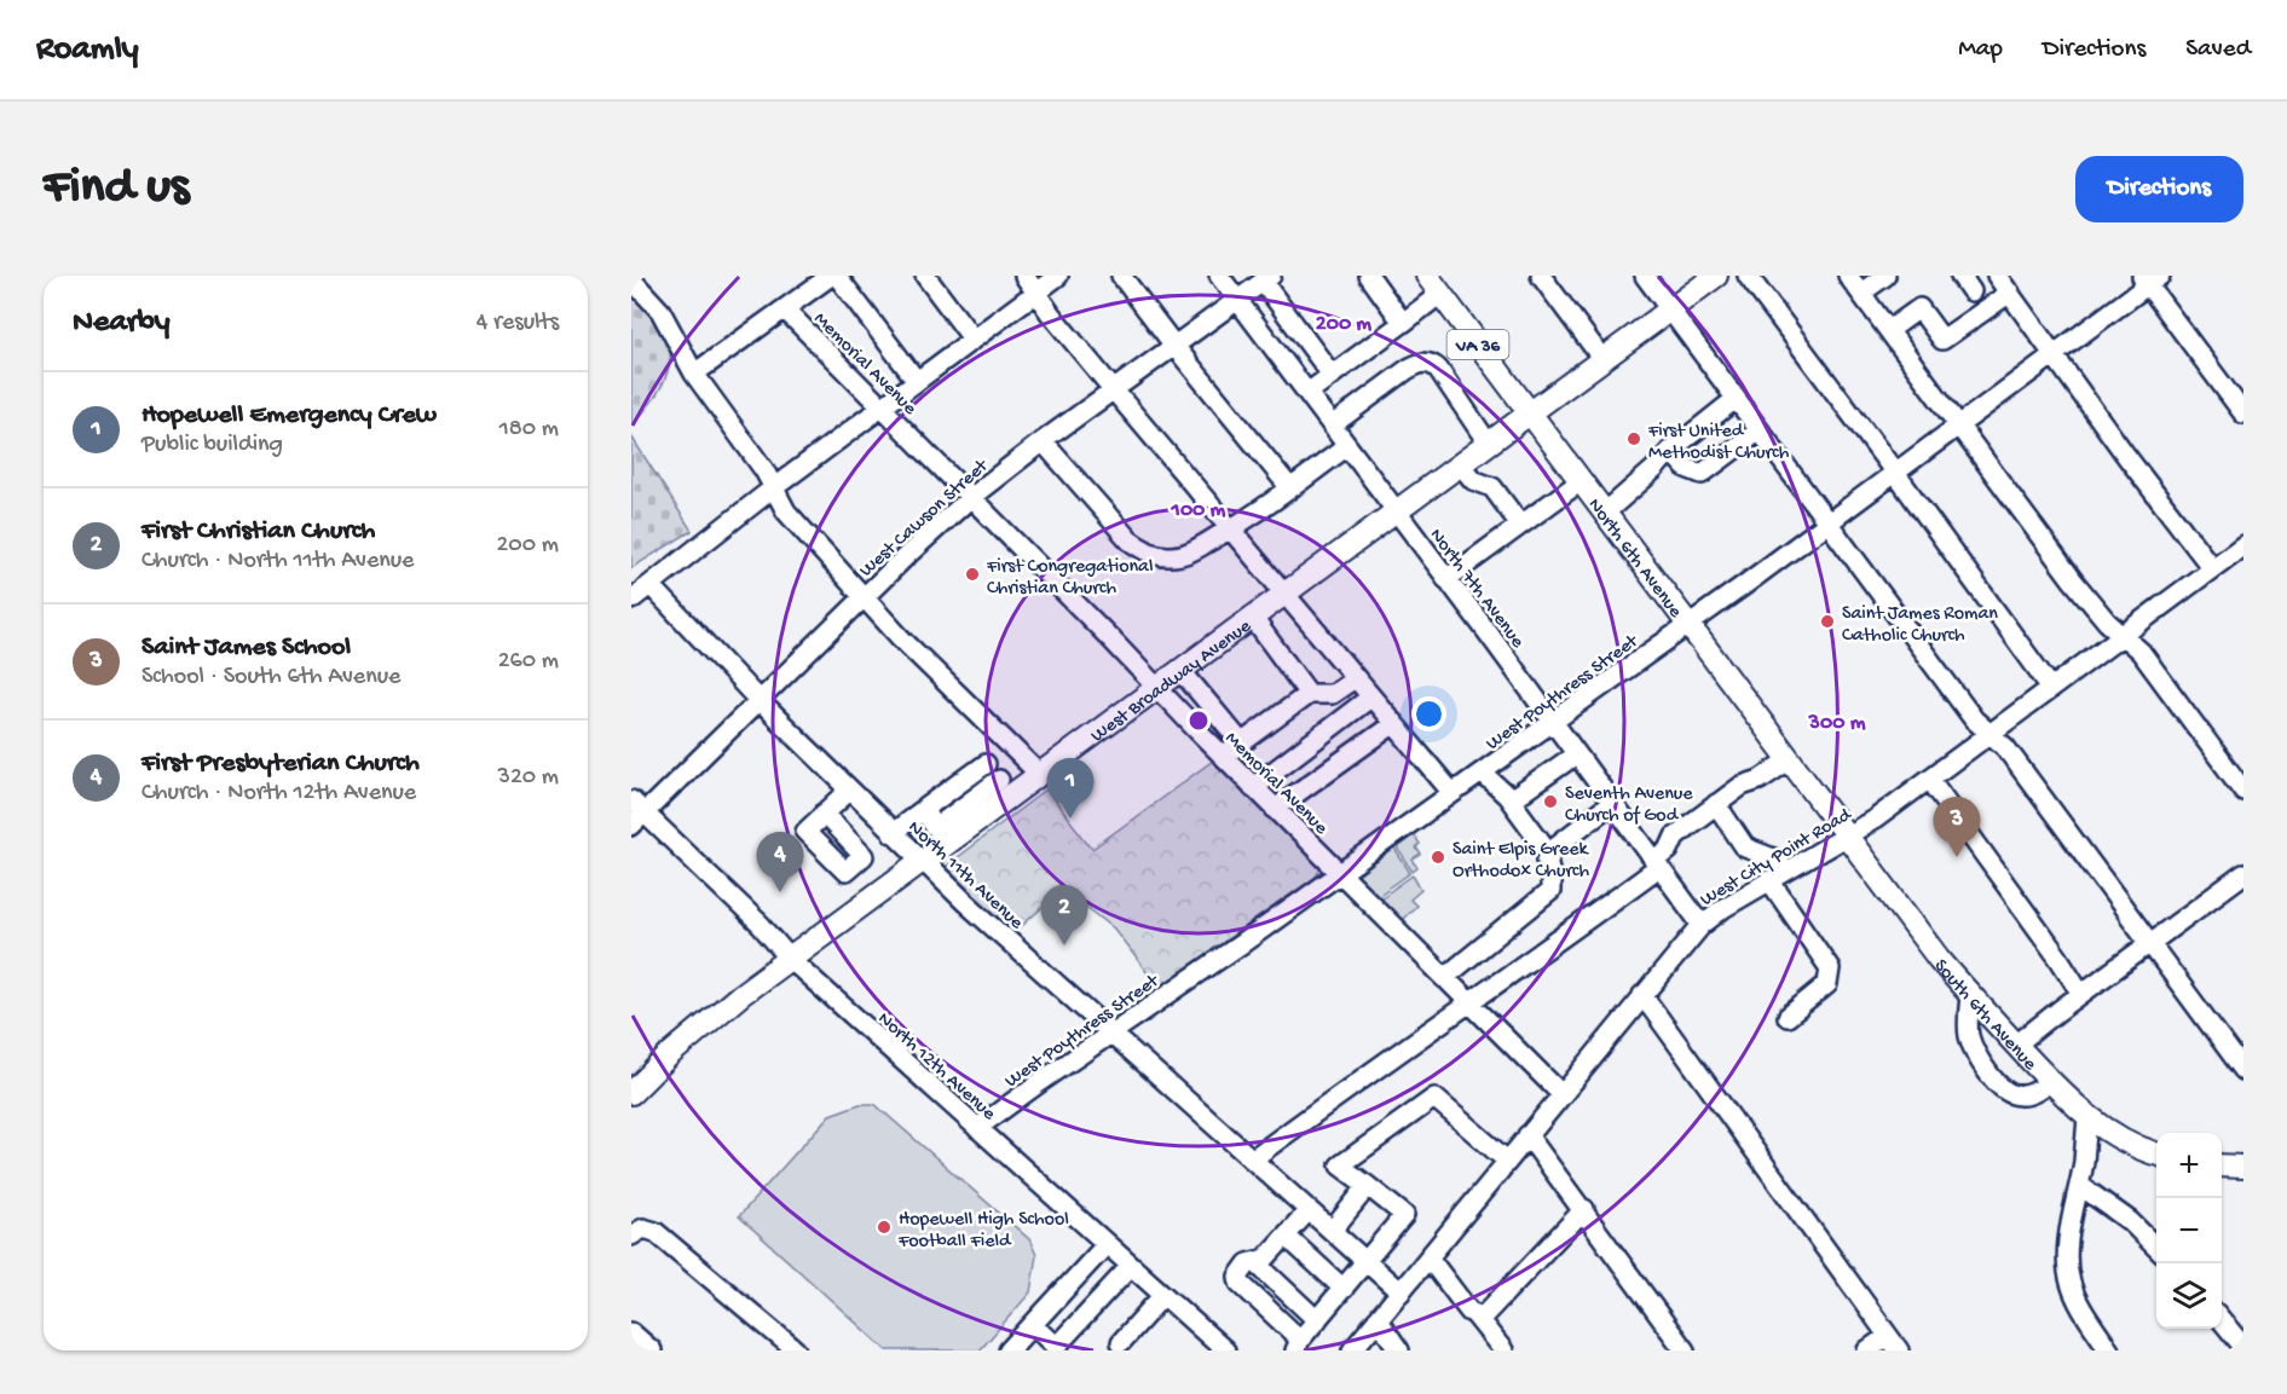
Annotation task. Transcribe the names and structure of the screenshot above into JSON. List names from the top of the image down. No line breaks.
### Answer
{"streets":{"main road":["VA 36","North 6th Avenue","West Broadway Avenue","South 6th Avenue"],"street":["Memorial Avenue","West Cawson Street","North 7th Avenue","West Poythress Street","West City Point Road","North 11th Avenue","North 12th Avenue"]},"crossings":[["Memorial Avenue","West Cawson Street"],["Memorial Avenue","West Broadway Avenue"],["Memorial Avenue","West Poythress Street"],["Memorial Avenue","West City Point Road"],["West Cawson Street","North 7th Avenue"],["West Cawson Street","North 11th Avenue"],["West Cawson Street","North 12th Avenue"],["North 6th Avenue","West Broadway Avenue"],["North 6th Avenue","West Poythress Street"],["North 6th Avenue","West City Point Road"],["North 6th Avenue","South 6th Avenue"],["North 7th Avenue","West Broadway Avenue"],["North 7th Avenue","West Poythress Street"],["North 7th Avenue","West City Point Road"],["West Broadway Avenue","North 11th Avenue"],["West Broadway Avenue","North 12th Avenue"],["West Poythress Street","North 11th Avenue"],["West Poythress Street","North 12th Avenue"],["West City Point Road","North 11th Avenue"],["West City Point Road","South 6th Avenue"]],"places":["First United Methodist Church","First Congregational Christian Church","Saint James Roman Catholic Church","Seventh Avenue Church of God","Saint Elpis Greek Orthodox Church","Hopewell High School Football Field"],"page":{"header":"Roamly","nav":["Map","Directions","Saved"],"buttons":"Directions","title":"Find us","heading":["Nearby","4 results"],"list":[{"mark":"1","name":"Hopewell Emergency Crew","note":"Public building","value":"180 m"},{"mark":"2","name":"First Christian Church","note":"Church · North 11th Avenue","value":"200 m"},{"mark":"3","name":"Saint James School","note":"School · South 6th Avenue","value":"260 m"},{"mark":"4","name":"First Presbyterian Church","note":"Church · North 12th Avenue","value":"320 m"}],"pins":["1","3","4","2"],"map_buttons":["+","−"]},"rings":["200 m","100 m","300 m"]}
